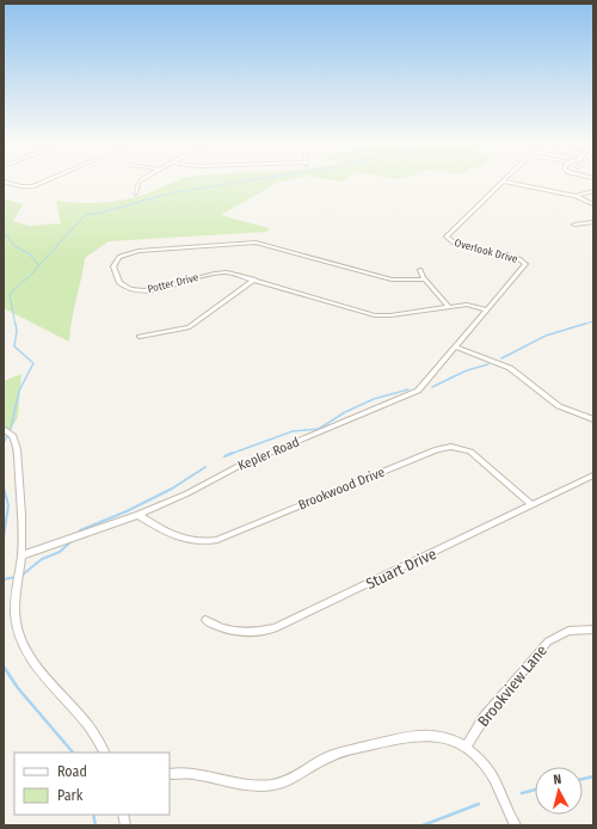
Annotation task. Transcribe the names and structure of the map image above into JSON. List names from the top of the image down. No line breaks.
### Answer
{"streets":{"street":["Overlook Drive","Potter Drive","Kepler Road","Brookwood Drive","Stuart Drive","Brookview Lane"]},"crossings":[["Overlook Drive","Potter Drive"],["Overlook Drive","Kepler Road"],["Potter Drive","Kepler Road"],["Kepler Road","Brookwood Drive"],["Brookwood Drive","Stuart Drive"]],"legend":["Road","Park"],"north":"top"}
